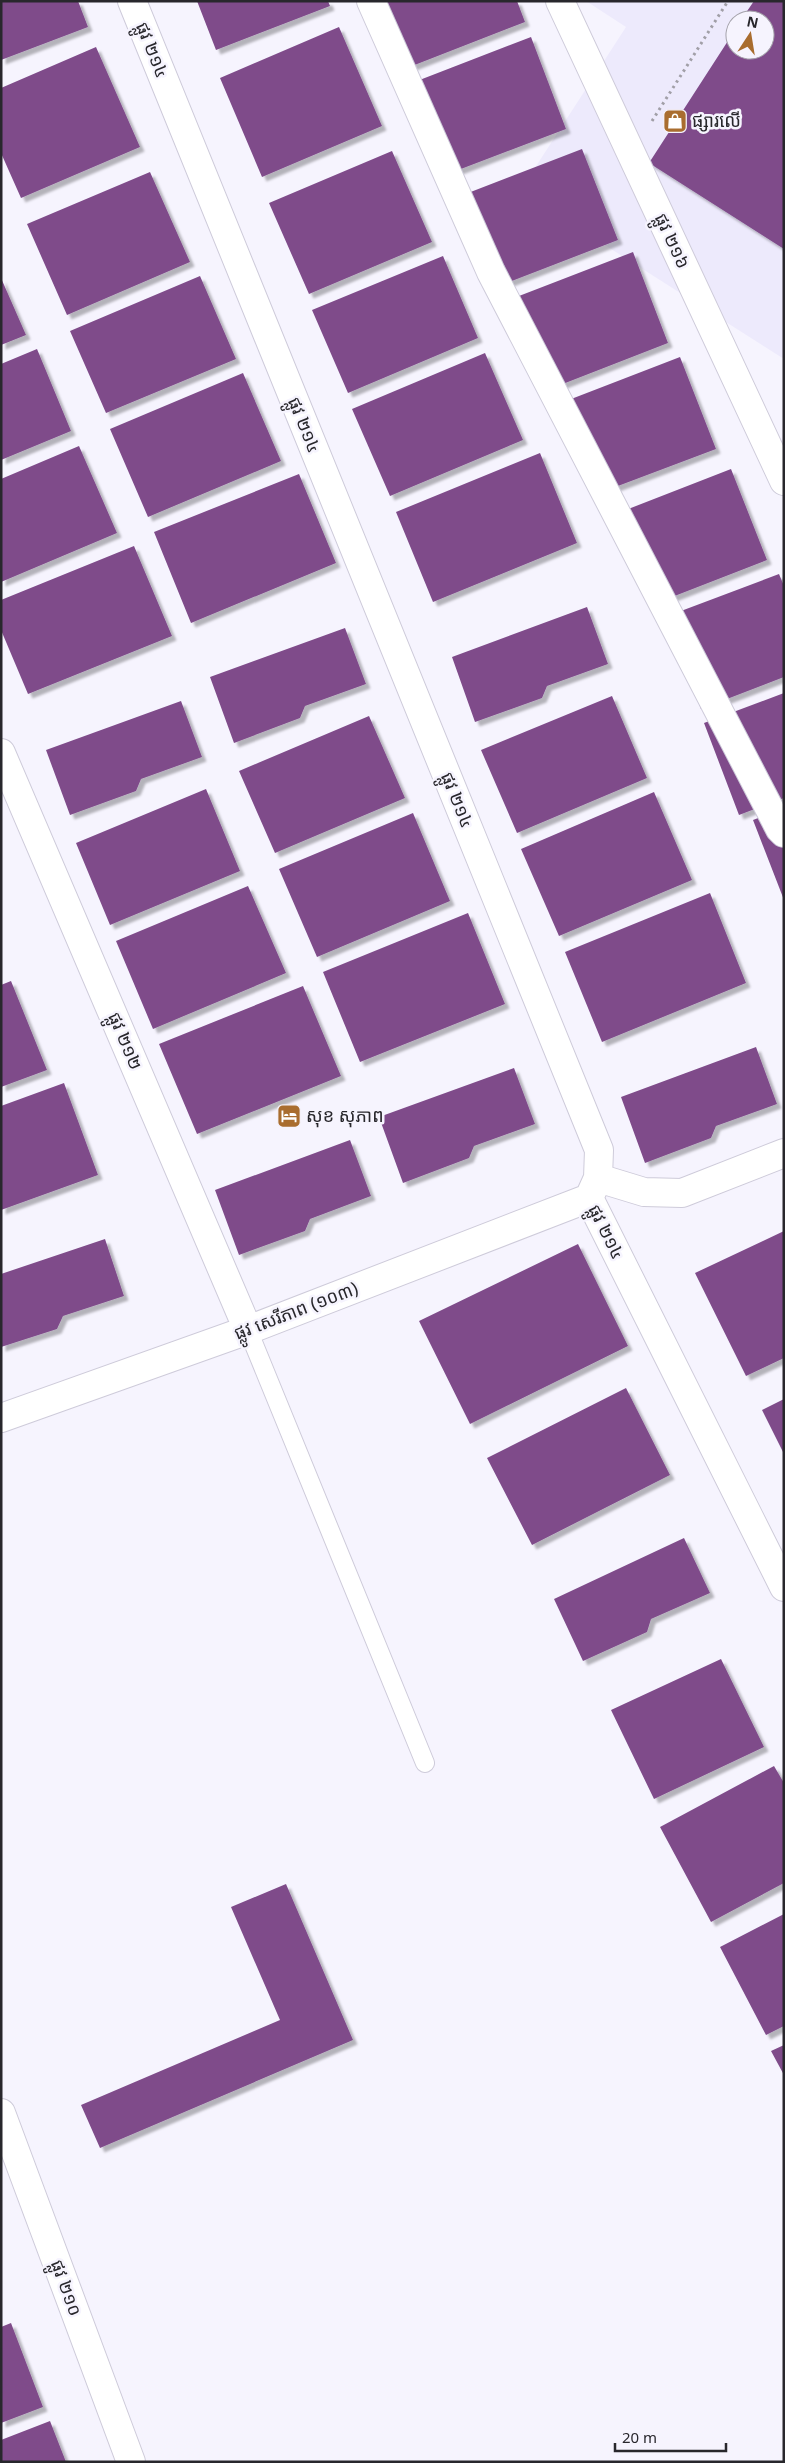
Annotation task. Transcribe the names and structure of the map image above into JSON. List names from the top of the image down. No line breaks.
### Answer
{"streets":{"street":["ផ្លូវ ២១៤","ផ្លូវ ២១៦","ផ្លូវ ២១២","ផ្លូវ សេរីភាព (១០៣)","ផ្លូវ ២១០"]},"crossings":[["ផ្លូវ ២១៤","ផ្លូវ សេរីភាព (១០៣)"],["ផ្លូវ ២១២","ផ្លូវ សេរីភាព (១០៣)"]],"places":{"shop":["ផ្សារលើ"],"hotel":["សុខ សុភាព"]},"scale_bar":"20 m","north":"top"}
